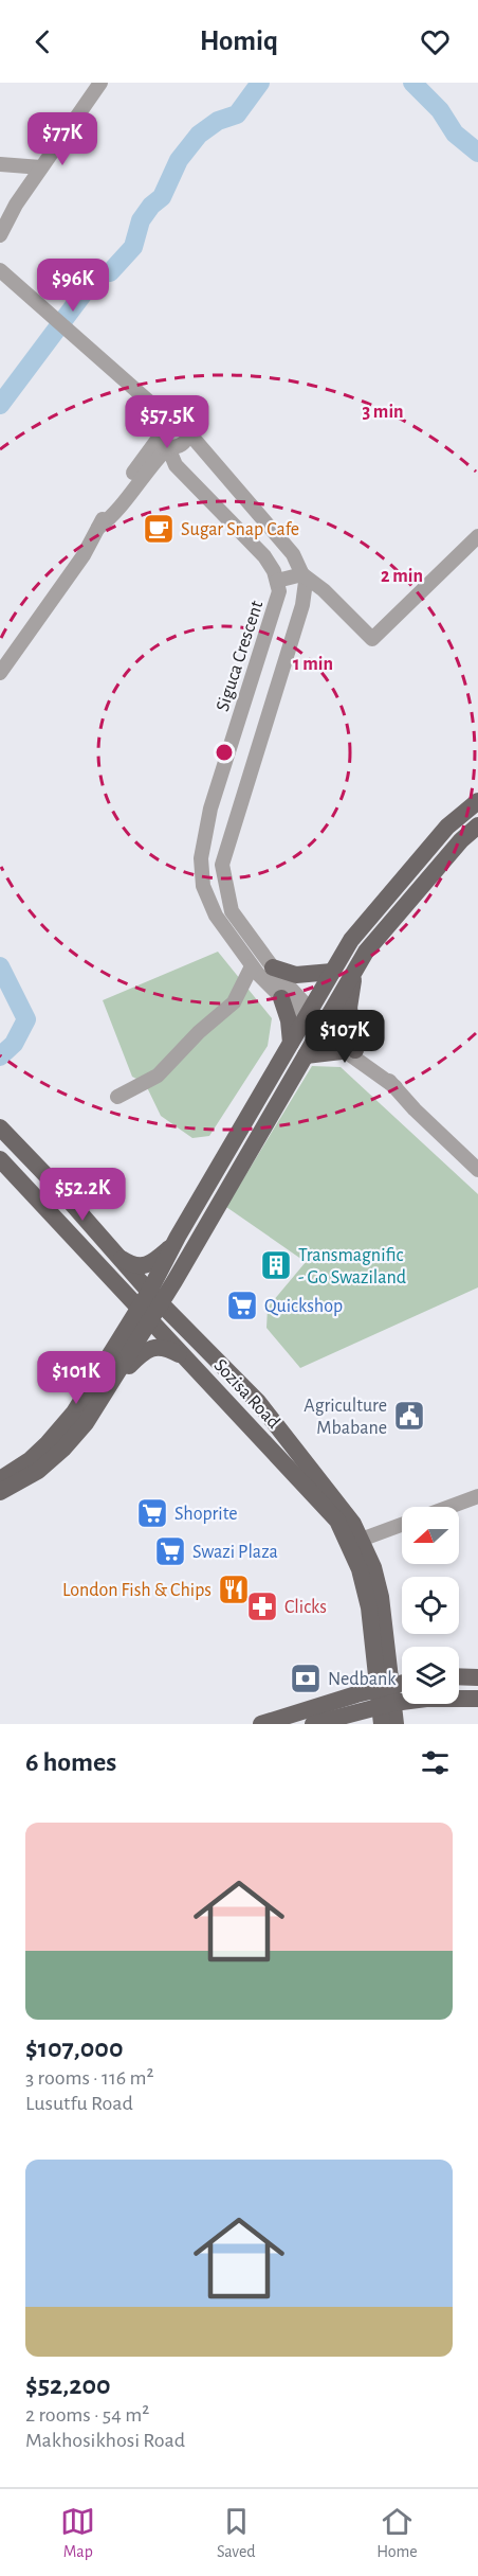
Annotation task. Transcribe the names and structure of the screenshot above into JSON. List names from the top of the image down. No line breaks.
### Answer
{"streets":{"main road":["Sozisa Road"],"street":["Siguca Crescent"]},"places":{"cafe":["Sugar Snap Cafe"],"building":["Transmagnific - Go Swaziland"],"supermarket":["Quickshop","Shoprite","Swazi Plaza"],"public building":["Agriculture Mbabane"],"restaurant":["London Fish & Chips"],"pharmacy":["Clicks"],"bank":["Nedbank"]},"north":"left","page":{"header":"Homiq","price":["$77K","$96K","$57.5K","$107K","$52.2K","$101K"],"heading":"6 homes","list":[{"name":"$107,000","note":"3 rooms · 116 m² · Lusutfu Road"},{"name":"$52,200","note":"2 rooms · 54 m² · Makhosikhosi Road"}],"tabs":["Map","Saved","Home"]},"rings":["3 min","2 min","1 min"]}
